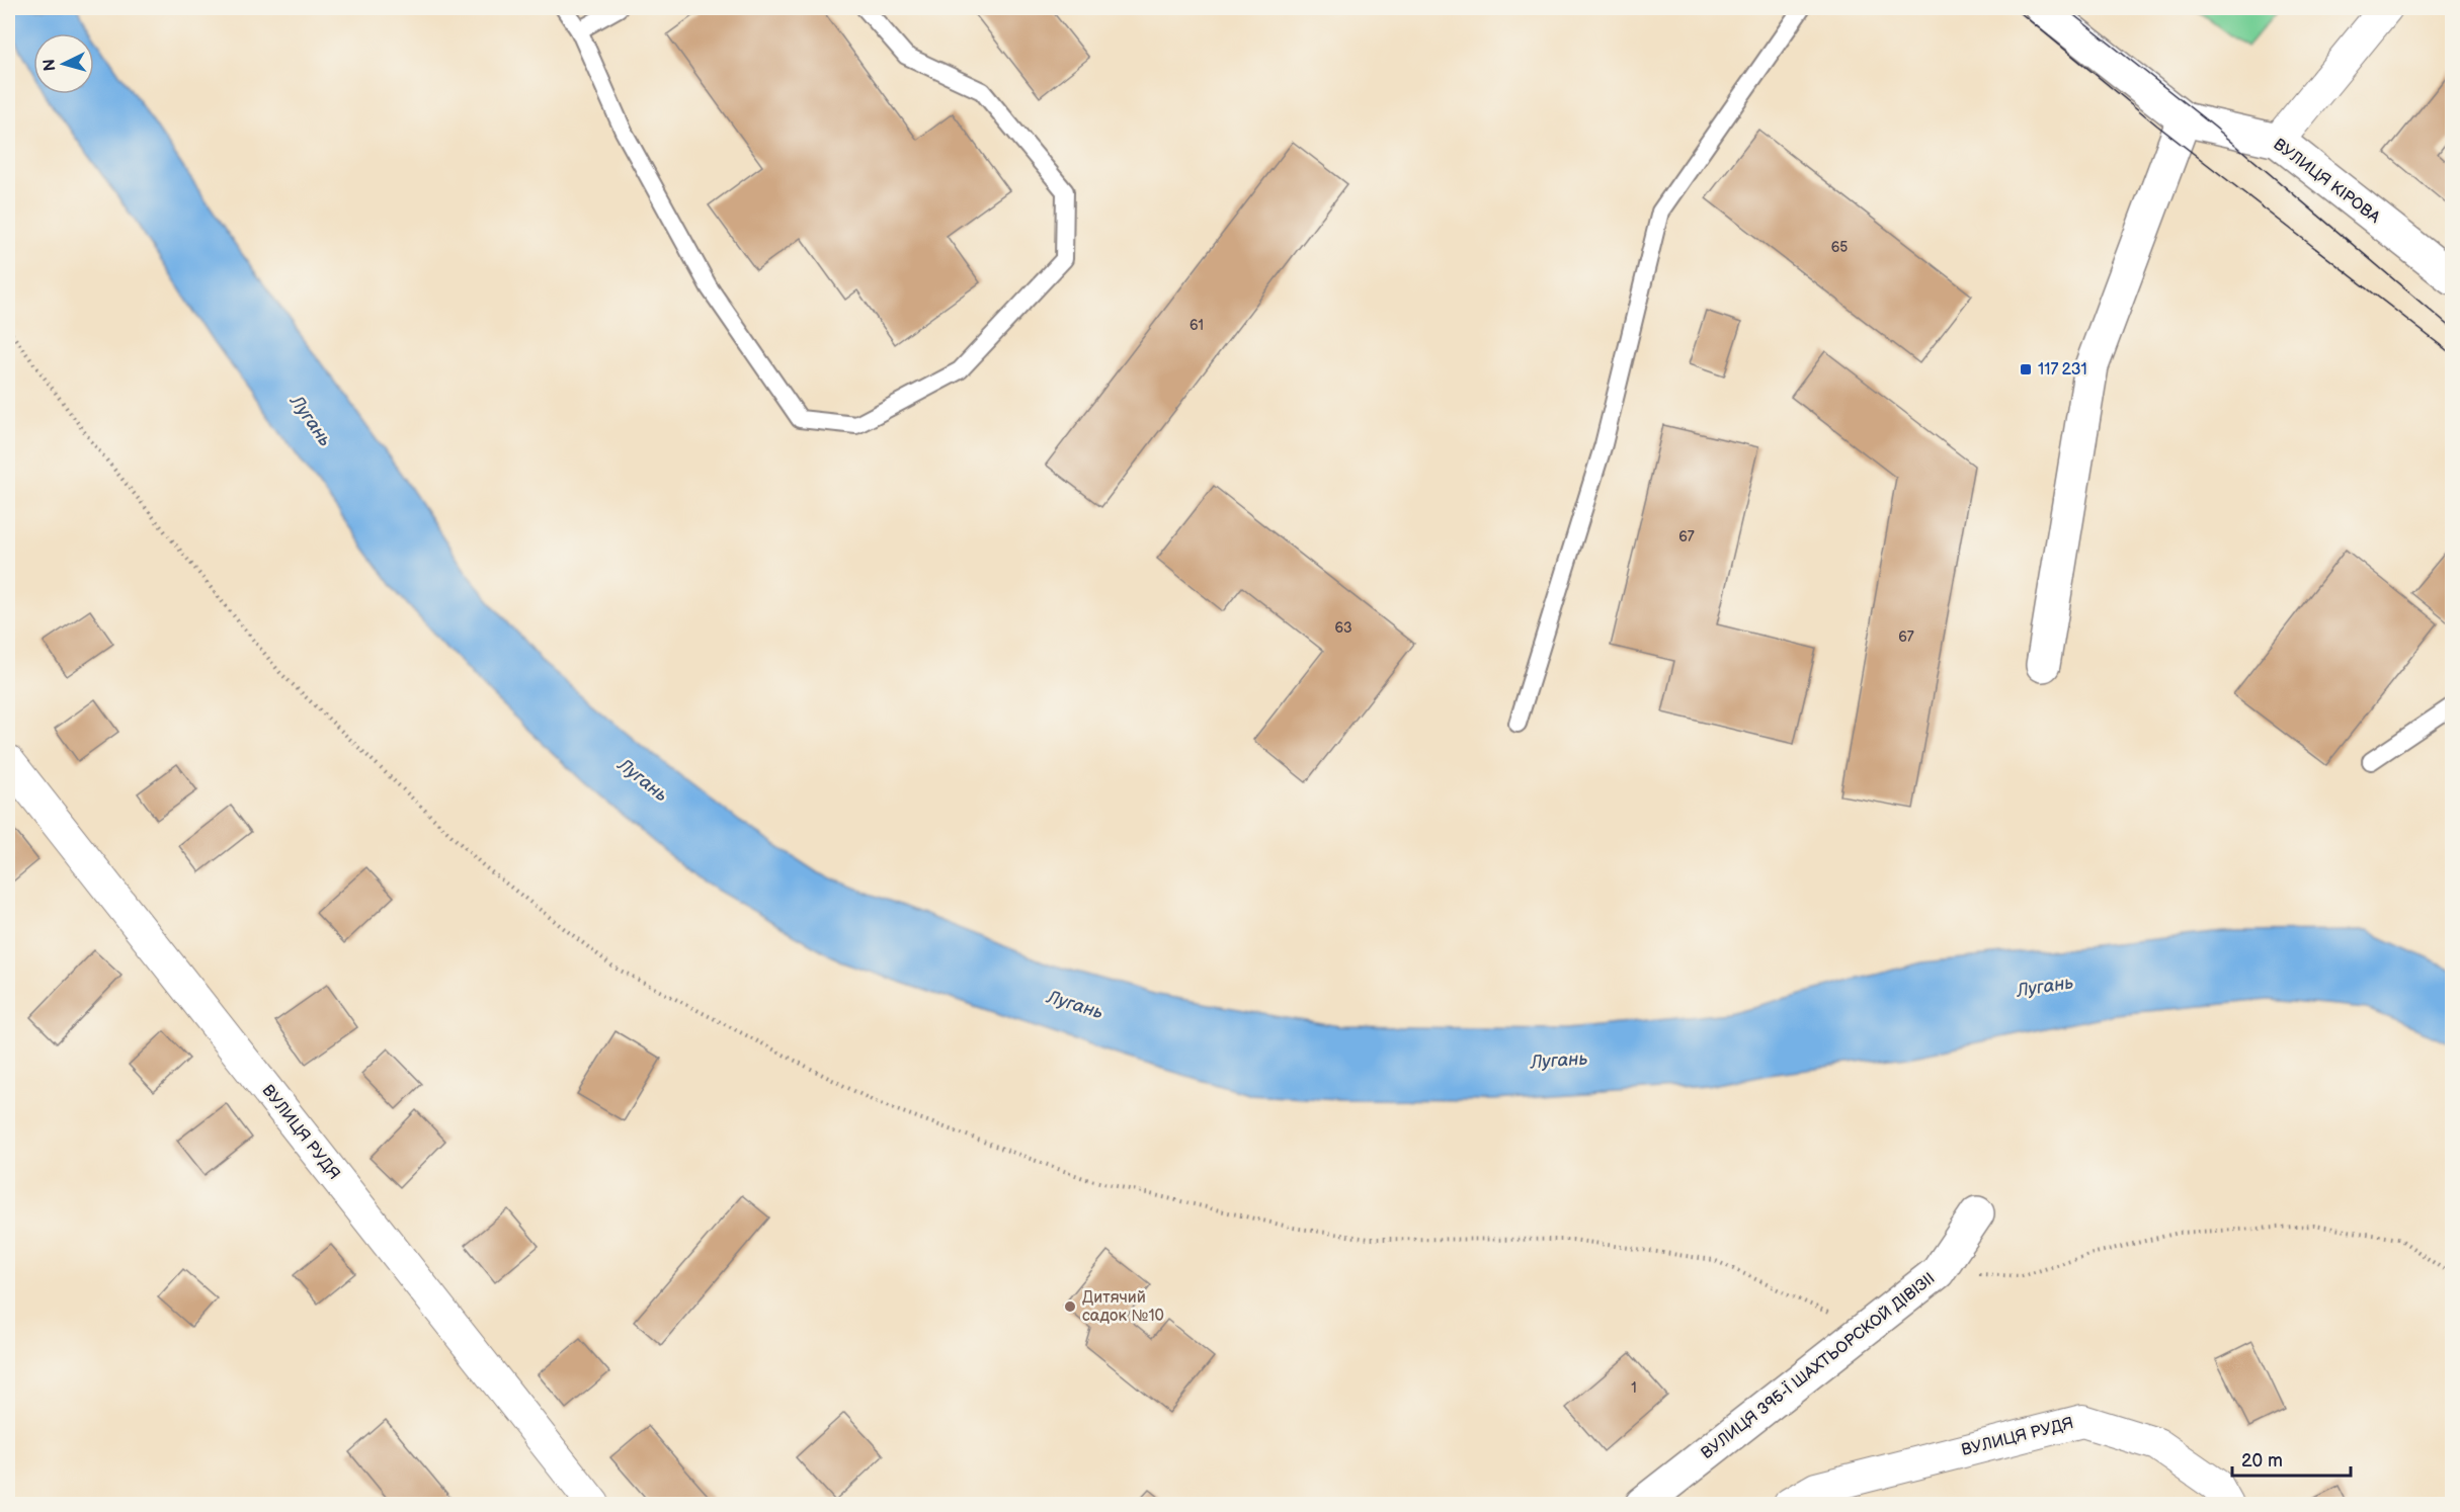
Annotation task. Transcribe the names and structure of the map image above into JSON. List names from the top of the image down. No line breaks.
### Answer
{"streets":{"street":["ВУЛИЦЯ КІРОВА","ВУЛИЦЯ РУДЯ","ВУЛИЦЯ 395-Ї ШАХТЬОРСКОЙ ДІВІЗІІ"]},"water":["Лугань"],"places":{"transit":["117 231"],"other":["Дитячий садок №10"]},"house_numbers":["65","61","67","63","67","1"],"scale_bar":"20 m","north":"left"}
